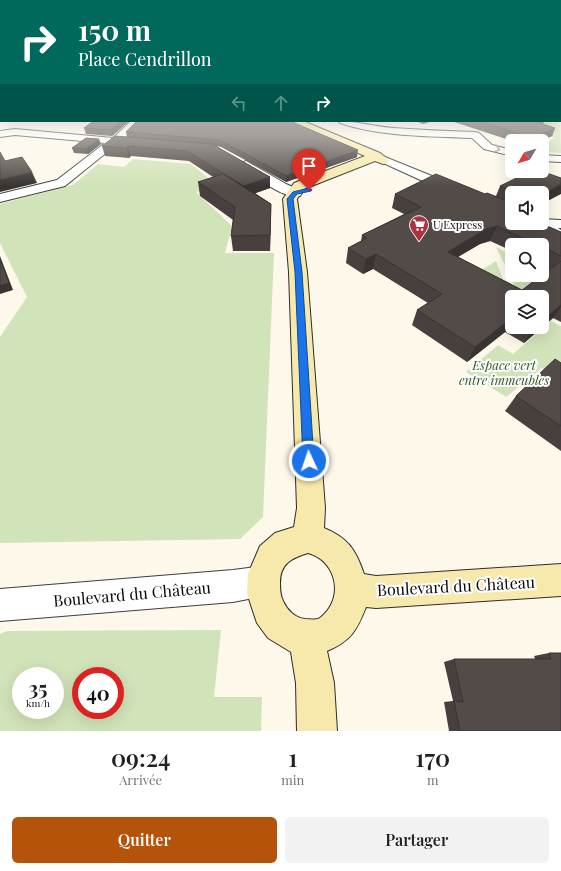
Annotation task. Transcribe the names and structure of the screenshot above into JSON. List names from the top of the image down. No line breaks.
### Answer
{"streets":{"street":["Boulevard du Château"]},"parks":["Espace vert entre immeubles"],"places":{"supermarket":["U Express"]},"north":"bottom left","page":{"turn":["150 m","Place Cendrillon"],"speed":"35 km/h","limit":"40","eta":["09:24","Arrivée","1","min","170","m"],"buttons":["Quitter","Partager"]}}
